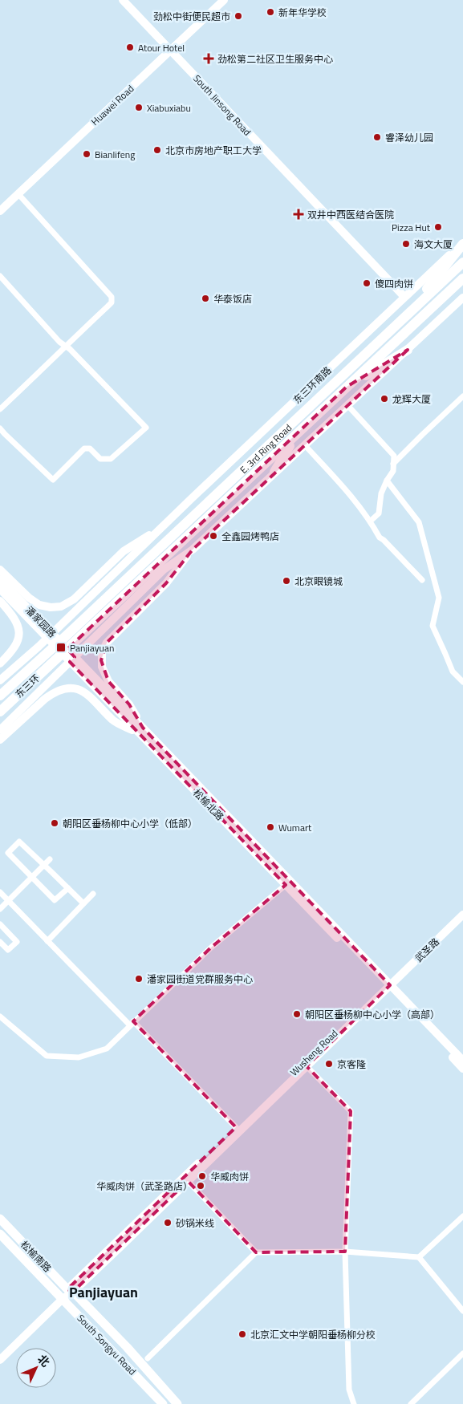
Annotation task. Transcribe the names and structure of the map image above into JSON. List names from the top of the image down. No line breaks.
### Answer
{"streets":{"highway":["E. 3rd Ring Road","东三环"],"main road":["松榆南路","South Songyu Road"],"street":["Huawei Road","South Jinsong Road","东三环南路","潘家园路","松榆北路","武圣路","Wusheng Road"]},"crossings":[["Huawei Road","South Jinsong Road"],["South Jinsong Road","东三环南路"],["潘家园路","松榆北路"],["松榆北路","武圣路"],["松榆北路","Wusheng Road"],["武圣路","Wusheng Road"],["Wusheng Road","松榆南路"],["Wusheng Road","South Songyu Road"],["松榆南路","South Songyu Road"]],"districts":["Panjiayuan"],"places":{"other":["新年华学校","劲松中街便民超市","Atour Hotel","Xiabuxiabu","睿泽幼儿园","北京市房地产职工大学","Bianlifeng","Pizza Hut","海文大厦","傻四肉饼","华泰饭店","龙辉大厦","全鑫园烤鸭店","北京眼镜城","朝阳区垂杨柳中心小学（低部）","Wumart","潘家园街道党群服务中心","朝阳区垂杨柳中心小学（高部）","京客隆","华威肉饼","华威肉饼（武圣路店）","砂锅米线","北京汇文中学朝阳垂杨柳分校"],"health":["劲松第二社区卫生服务中心","双井中西医结合医院"],"transit":["Panjiayuan"]},"north":"top right"}
